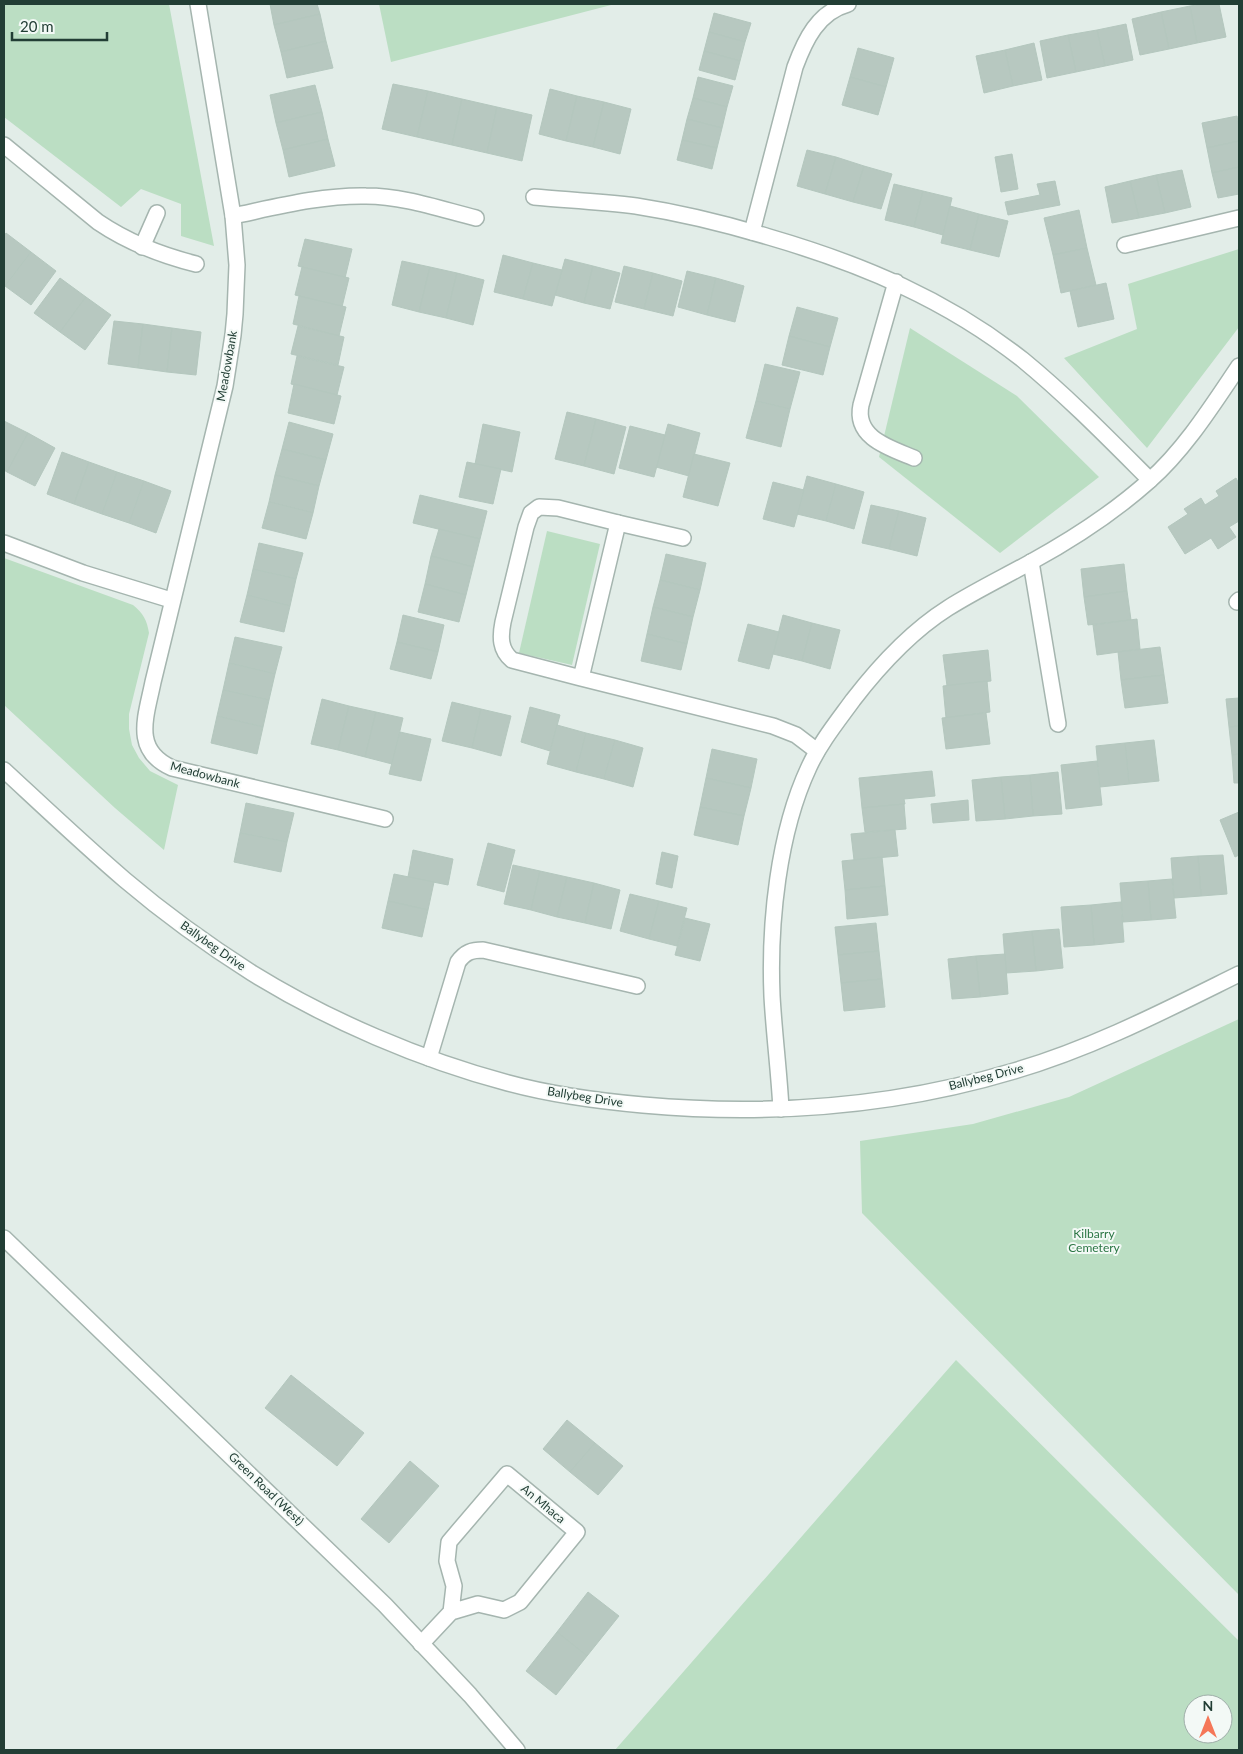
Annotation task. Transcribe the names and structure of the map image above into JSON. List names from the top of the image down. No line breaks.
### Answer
{"streets":{"street":["Meadowbank","Ballybeg Drive","Green Road (West)","An Mhaca"]},"parks":["Kilbarry Cemetery"],"scale_bar":"20 m","north":"top"}
